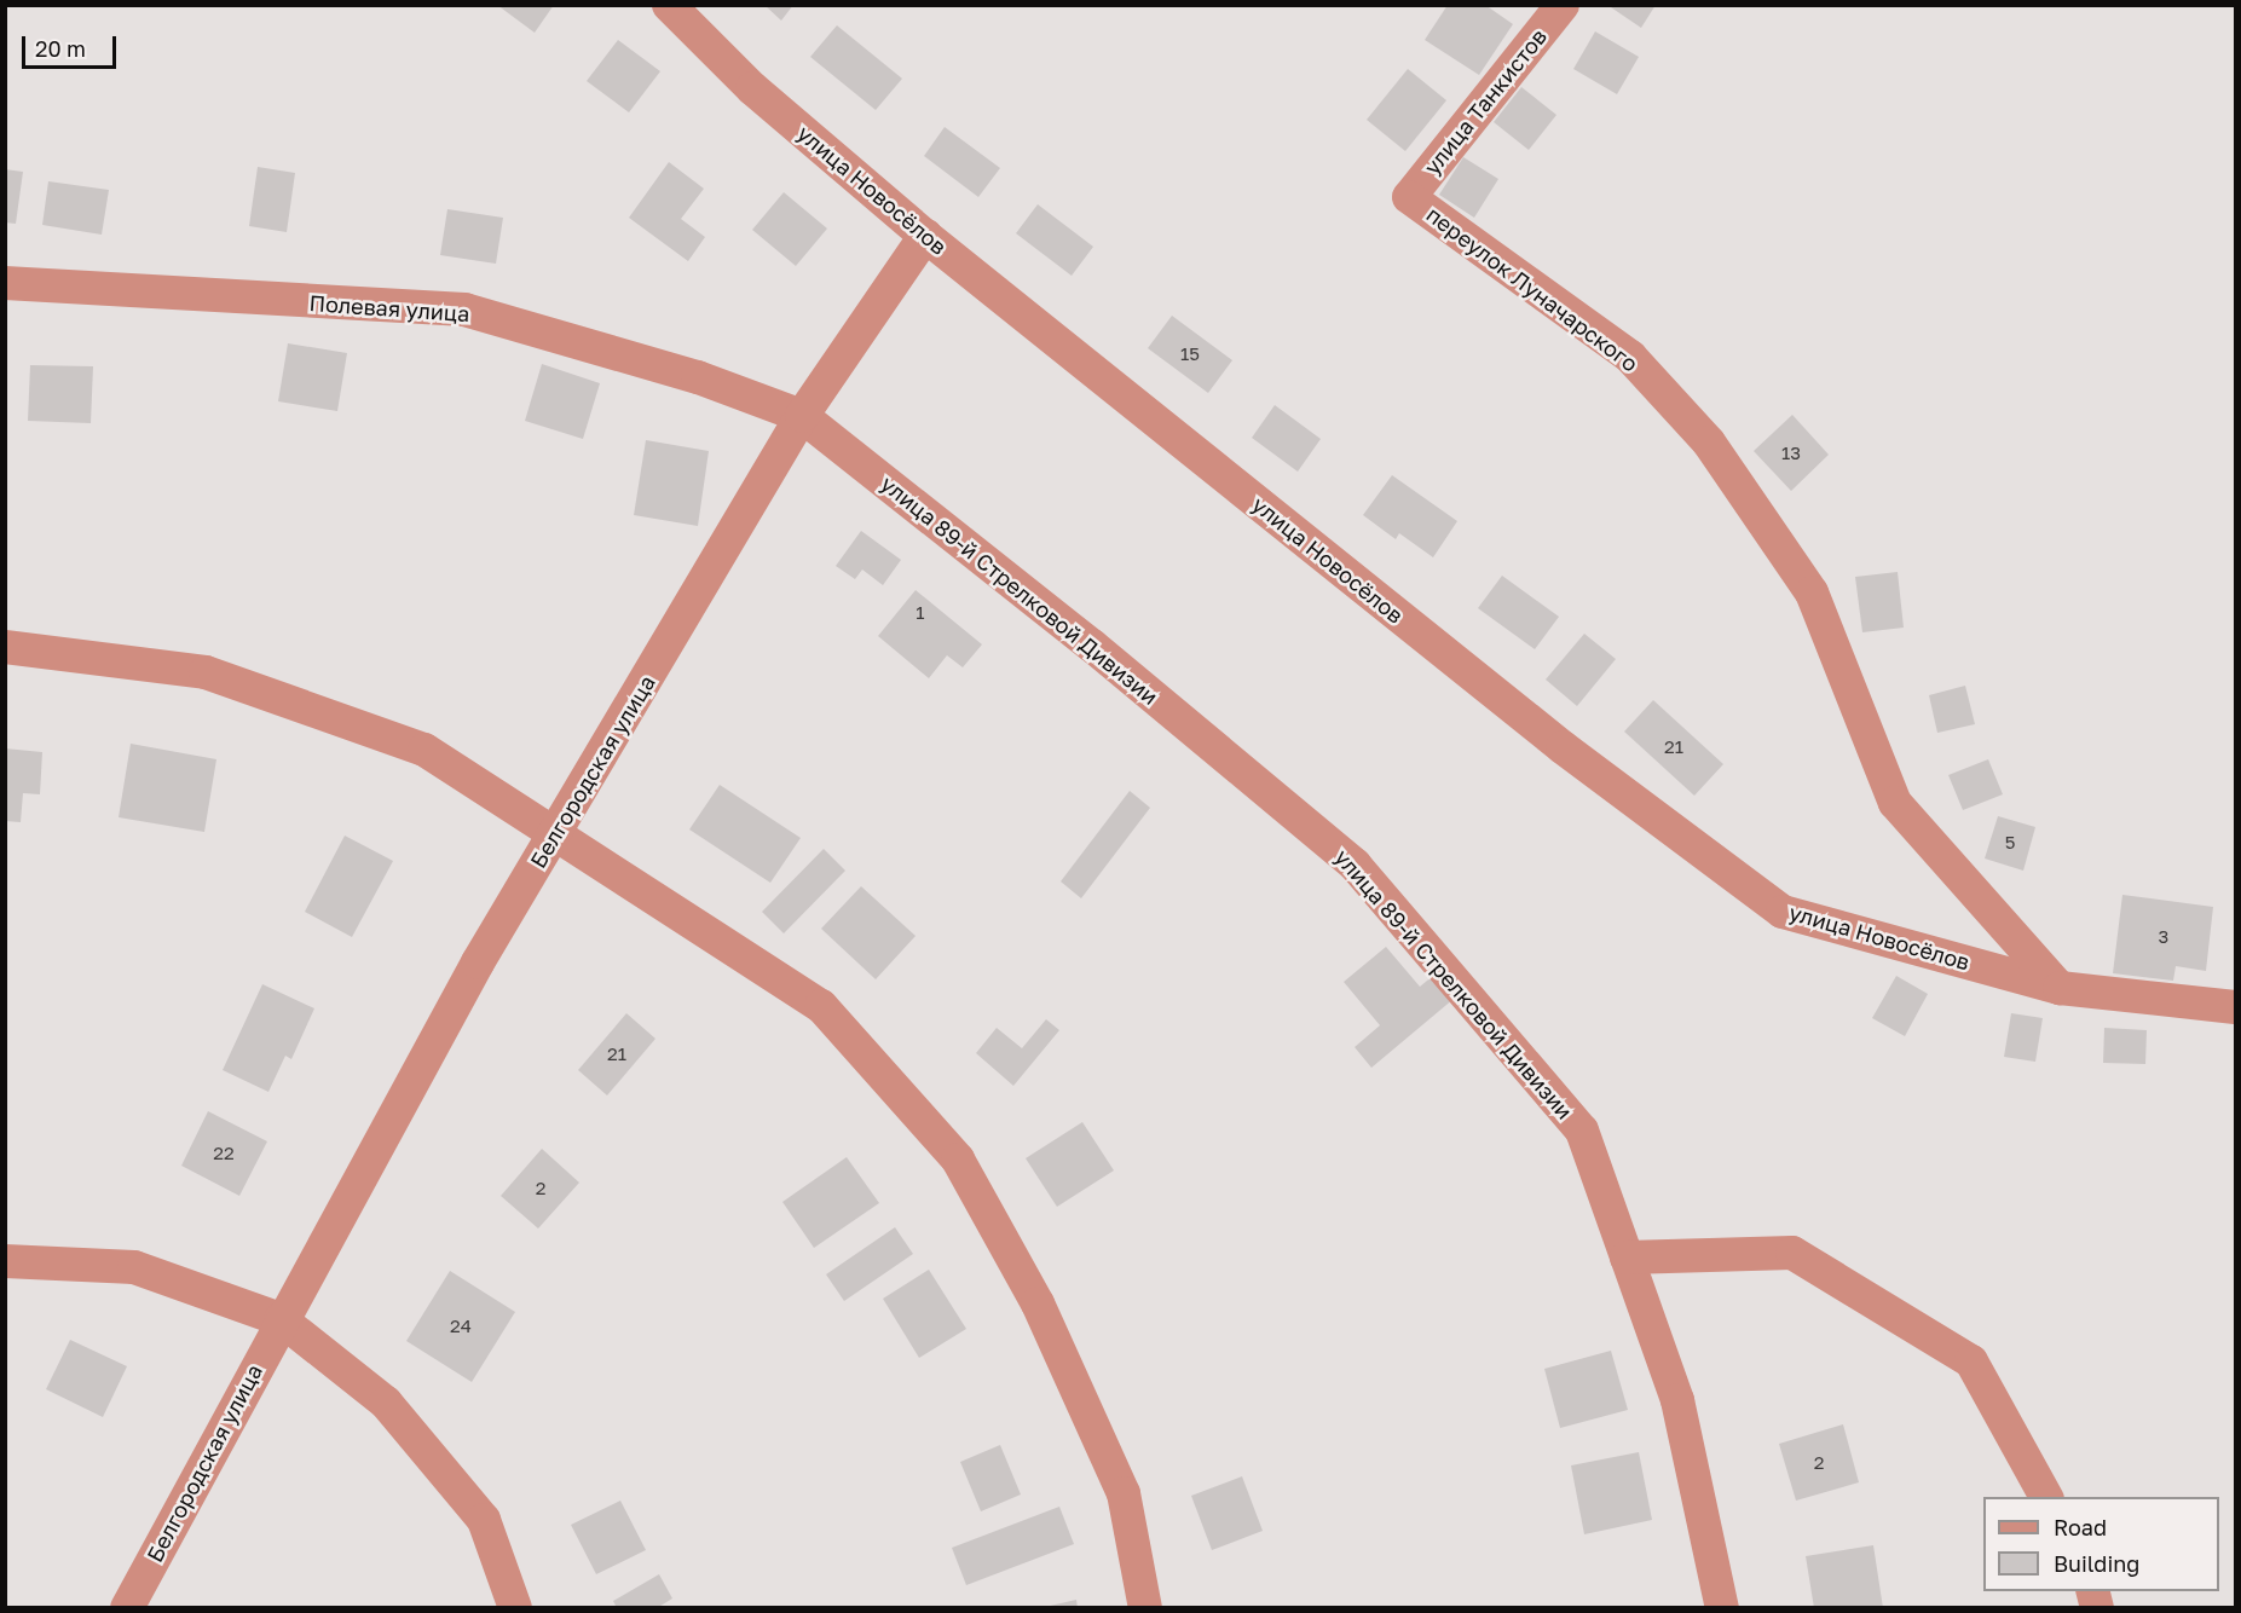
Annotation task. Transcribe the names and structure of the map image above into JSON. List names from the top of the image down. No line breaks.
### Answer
{"streets":{"street":["улица Танкистов","улица Новосёлов","переулок Луначарского","Полевая улица","улица 89-й Стрелковой Дивизии","Белгородская улица"]},"crossings":[["улица Танкистов","переулок Луначарского"],["улица Новосёлов","переулок Луначарского"],["улица Новосёлов","Белгородская улица"],["Полевая улица","улица 89-й Стрелковой Дивизии"],["Полевая улица","Белгородская улица"],["улица 89-й Стрелковой Дивизии","Белгородская улица"]],"house_numbers":["15","13","1","21","5","3","21","22","2","24","2"],"legend":["Road","Building"],"scale_bar":"20 m"}
